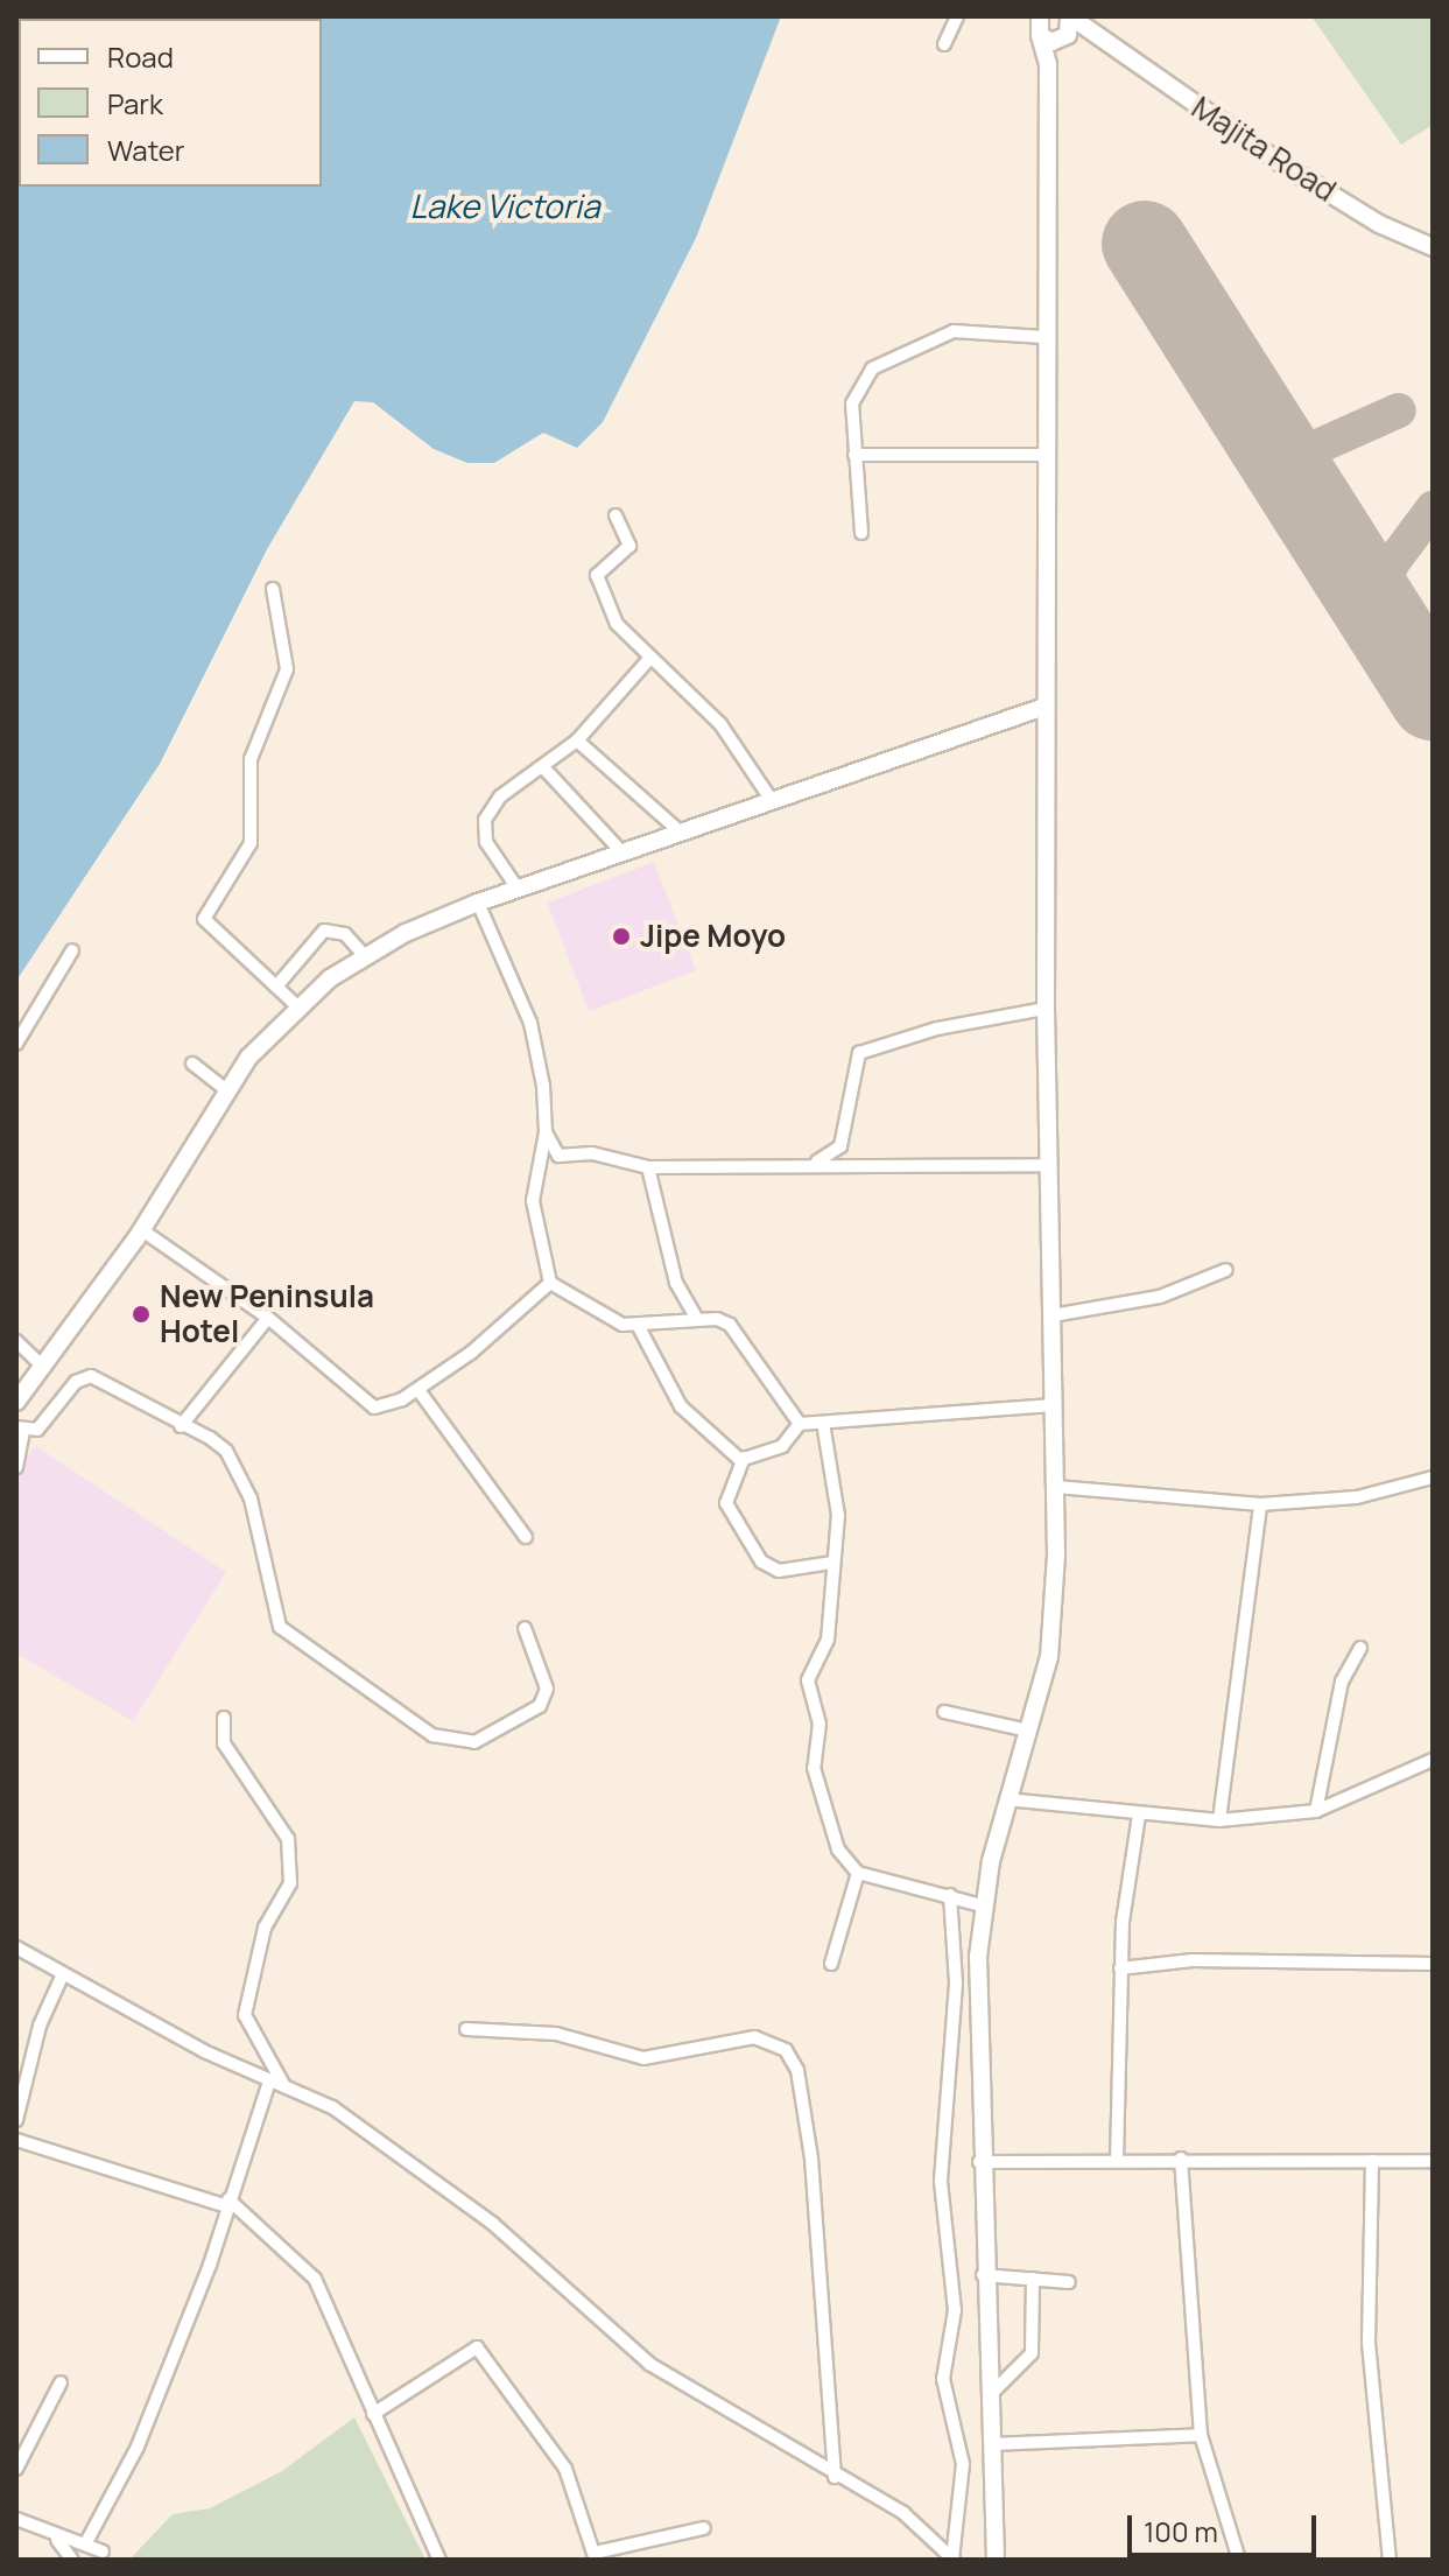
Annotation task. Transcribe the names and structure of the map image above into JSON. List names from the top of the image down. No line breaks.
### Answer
{"streets":{"main road":["Majita Road"]},"water":["Lake Victoria"],"places":["Jipe Moyo","New Peninsula Hotel"],"legend":["Road","Park","Water"],"scale_bar":"100 m"}
